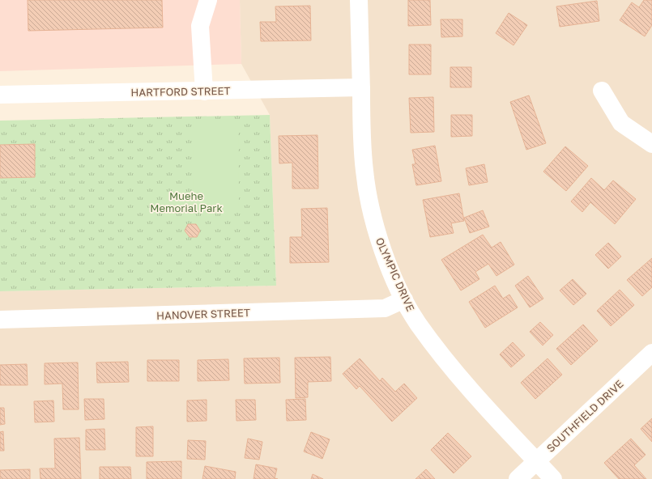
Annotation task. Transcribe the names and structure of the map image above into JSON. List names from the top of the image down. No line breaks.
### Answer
{"streets":{"street":["HARTFORD STREET","OLYMPIC DRIVE","HANOVER STREET","SOUTHFIELD DRIVE"]},"crossings":[["HARTFORD STREET","OLYMPIC DRIVE"],["OLYMPIC DRIVE","HANOVER STREET"],["OLYMPIC DRIVE","SOUTHFIELD DRIVE"]],"parks":["Muehe Memorial Park"]}
